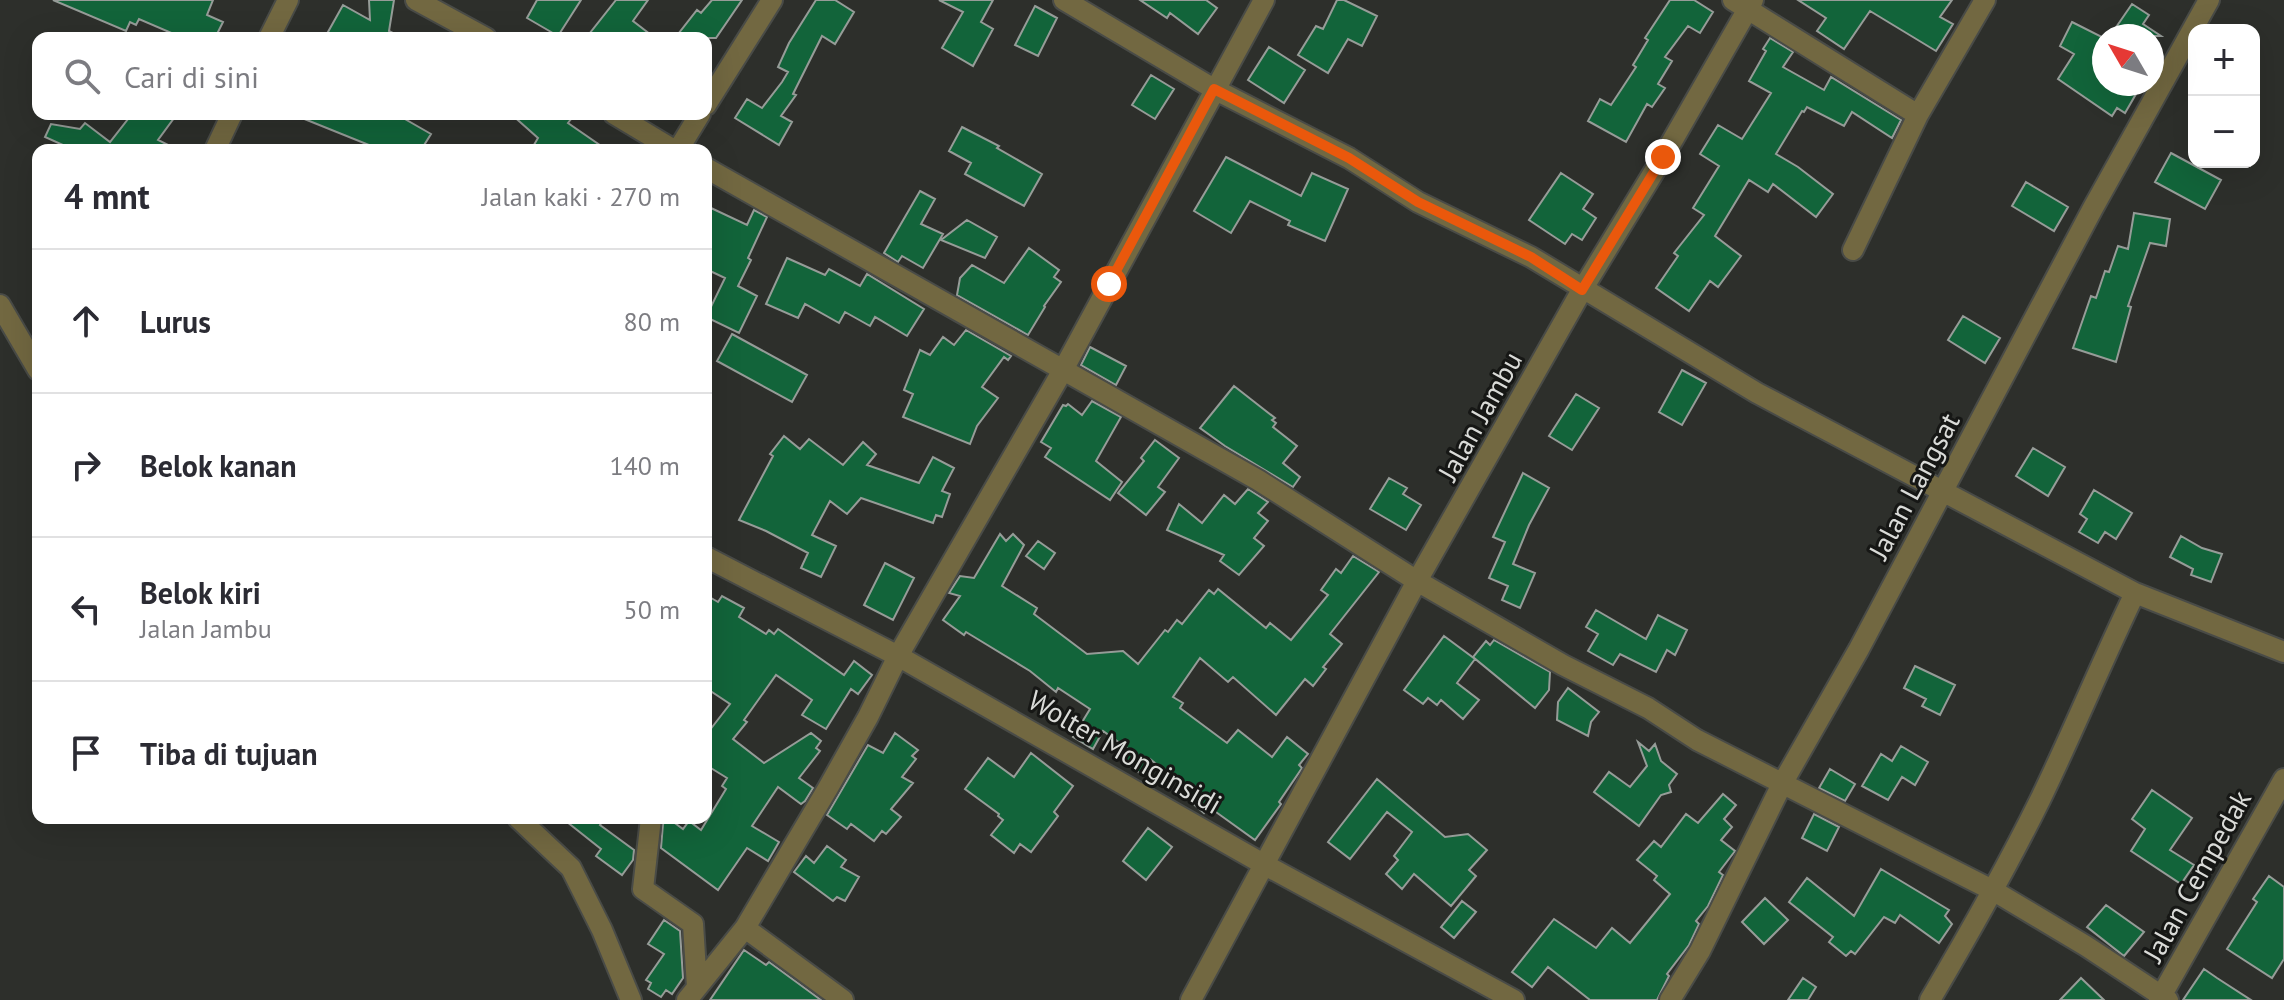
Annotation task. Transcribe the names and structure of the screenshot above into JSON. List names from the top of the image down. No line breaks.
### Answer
{"streets":{"street":["Jalan Jambu","Jalan Langsat","Wolter Monginsidi","Jalan Cempedak"]},"crossings":[["Jalan Jambu","Wolter Monginsidi"]],"north":"top left","page":{"map_buttons":["+","−"],"search":"Cari di sini","heading":["4 mnt","Jalan kaki · 270 m"],"list":[["Lurus","80 m"],["Belok kanan","140 m"],["Belok kiri","Jalan Jambu","50 m"],"Tiba di tujuan"]}}
